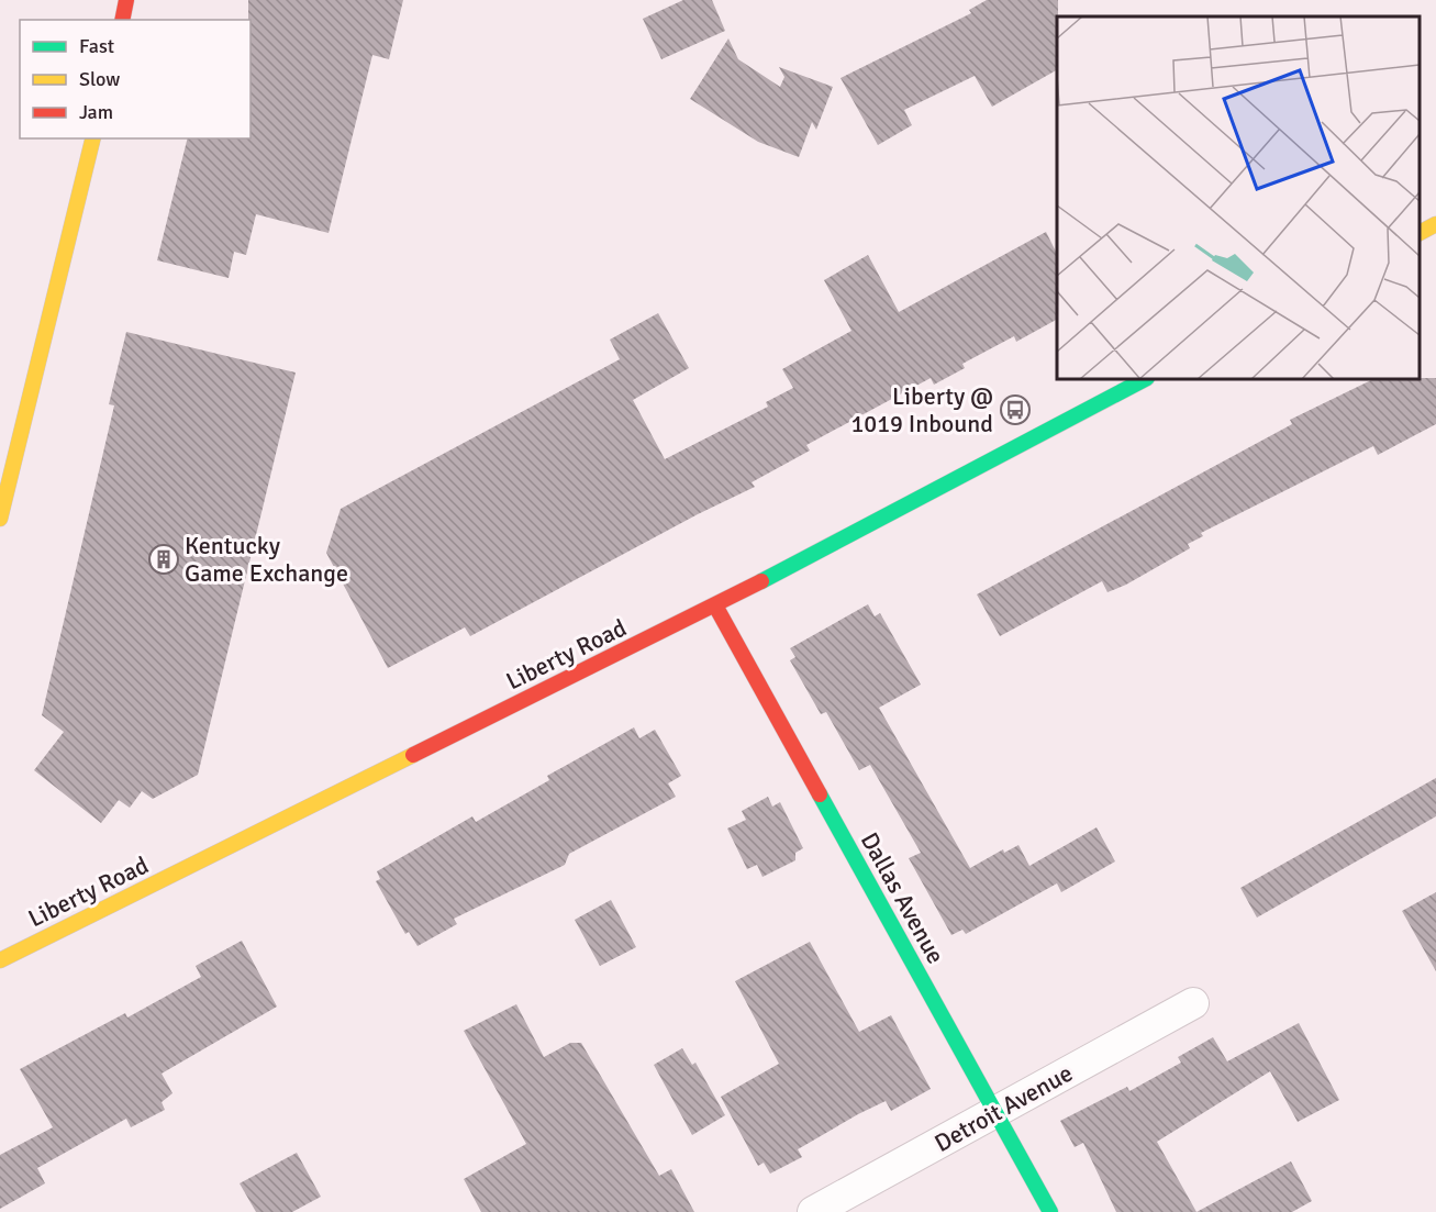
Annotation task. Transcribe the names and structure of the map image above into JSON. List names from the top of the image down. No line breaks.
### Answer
{"streets":{"main road":["Liberty Road","Dallas Avenue"],"street":["Detroit Avenue"]},"crossings":[["Liberty Road","Dallas Avenue"],["Dallas Avenue","Detroit Avenue"]],"places":{"bus stop":["Liberty @ 1019 Inbound"],"building":["Kentucky Game Exchange"]},"legend":["Fast","Slow","Jam"]}
